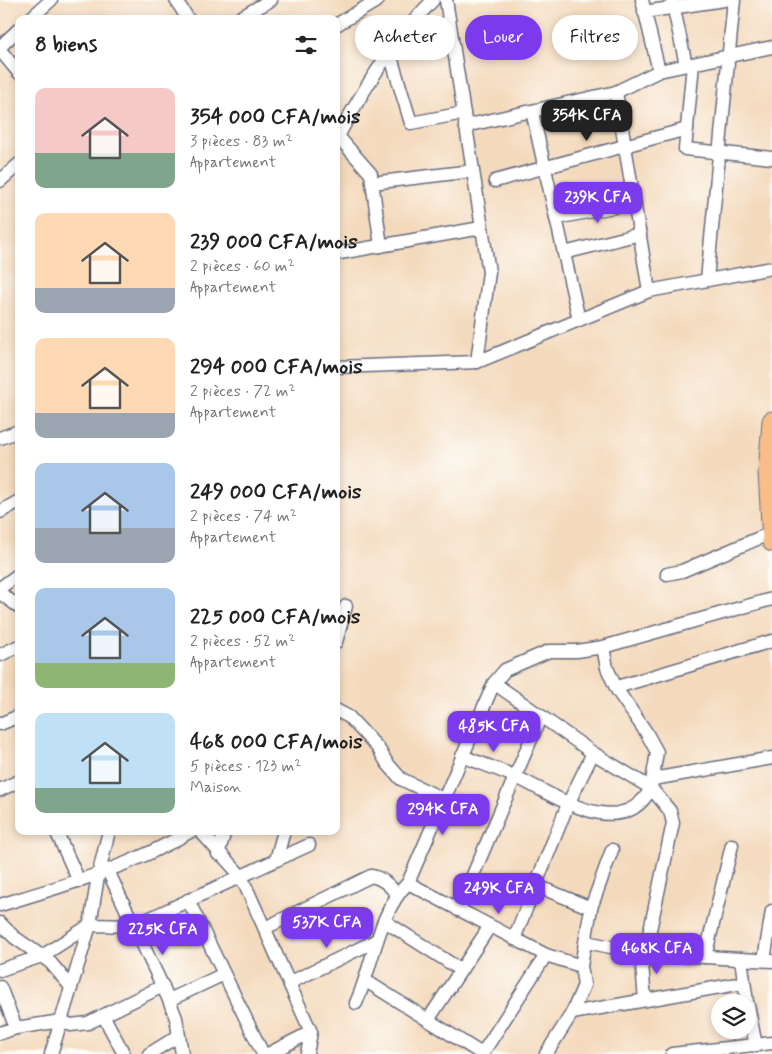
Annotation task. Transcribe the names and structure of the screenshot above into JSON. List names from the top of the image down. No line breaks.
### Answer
{"page":{"chip":["Acheter","Louer","Filtres"],"heading":"8 biens","list":[{"name":"354 000 CFA/mois","note":"3 pièces · 83 m² · Appartement"},{"name":"239 000 CFA/mois","note":"2 pièces · 60 m² · Appartement"},{"name":"294 000 CFA/mois","note":"2 pièces · 72 m² · Appartement"},{"name":"249 000 CFA/mois","note":"2 pièces · 74 m² · Appartement"},{"name":"225 000 CFA/mois","note":"2 pièces · 52 m² · Appartement"},{"name":"468 000 CFA/mois","note":"5 pièces · 123 m² · Maison"}],"price":["354K CFA","239K CFA","485K CFA","294K CFA","249K CFA","537K CFA","225K CFA","468K CFA"]}}
